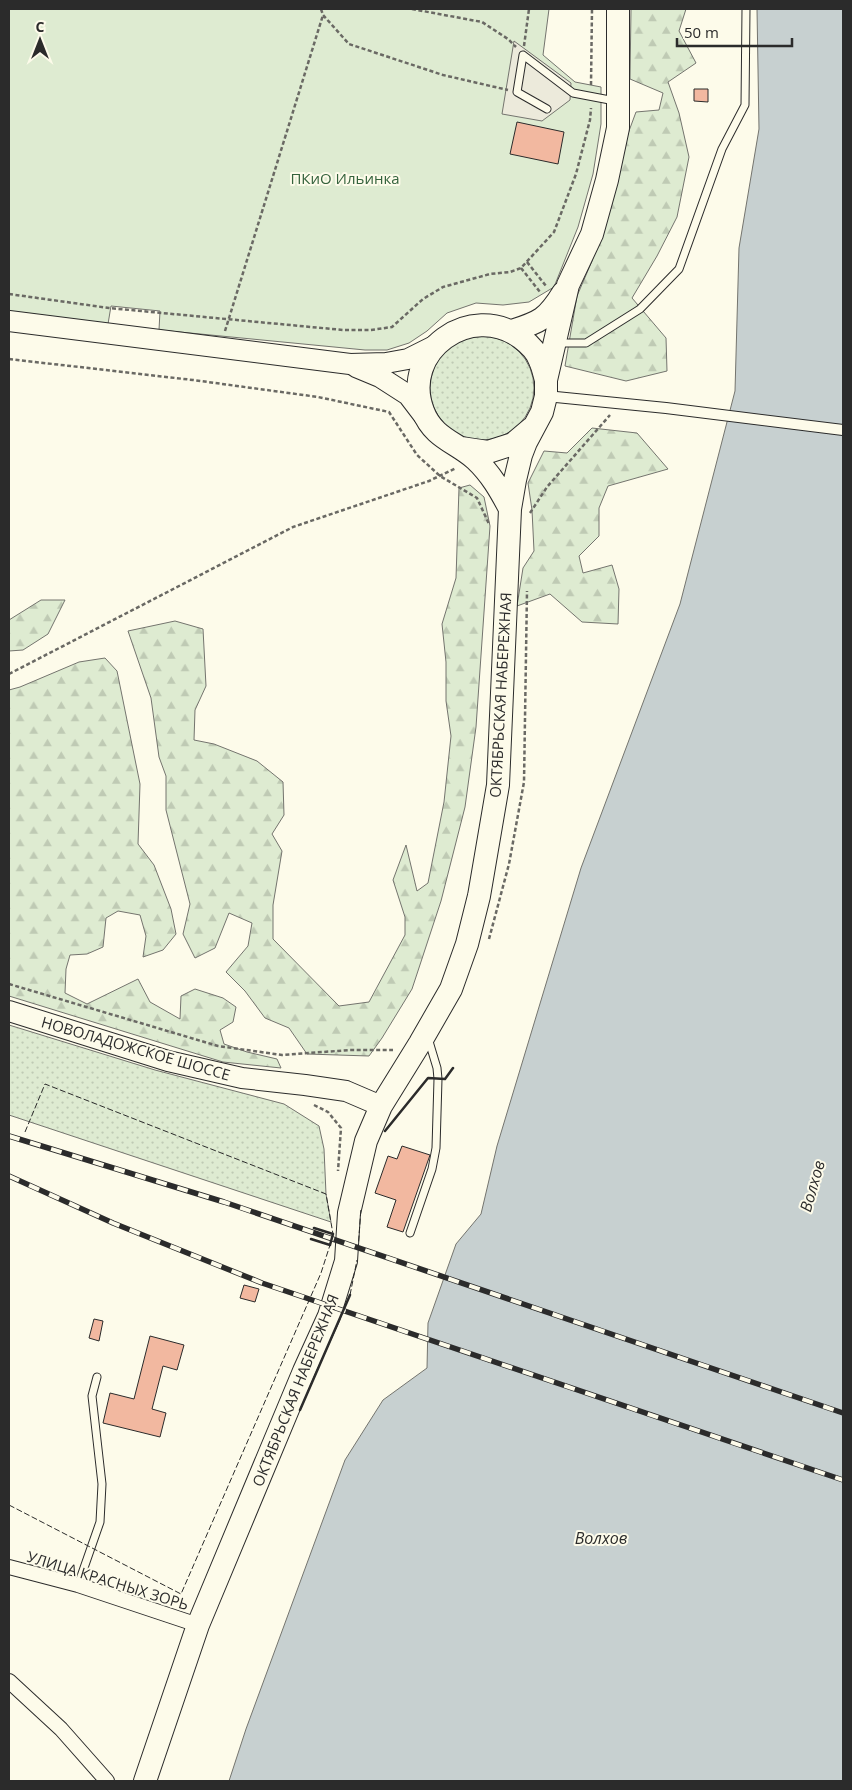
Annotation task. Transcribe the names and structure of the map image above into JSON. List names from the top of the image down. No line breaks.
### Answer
{"streets":{"main road":["ОКТЯБРЬСКАЯ НАБЕРЕЖНАЯ","НОВОЛАДОЖСКОЕ ШОССЕ"],"street":["УЛИЦА КРАСНЫХ ЗОРЬ"]},"crossings":[["ОКТЯБРЬСКАЯ НАБЕРЕЖНАЯ","НОВОЛАДОЖСКОЕ ШОССЕ"],["ОКТЯБРЬСКАЯ НАБЕРЕЖНАЯ","УЛИЦА КРАСНЫХ ЗОРЬ"]],"water":["Волхов"],"parks":["ПКиО Ильинка"],"scale_bar":"50 m","north":"top"}
